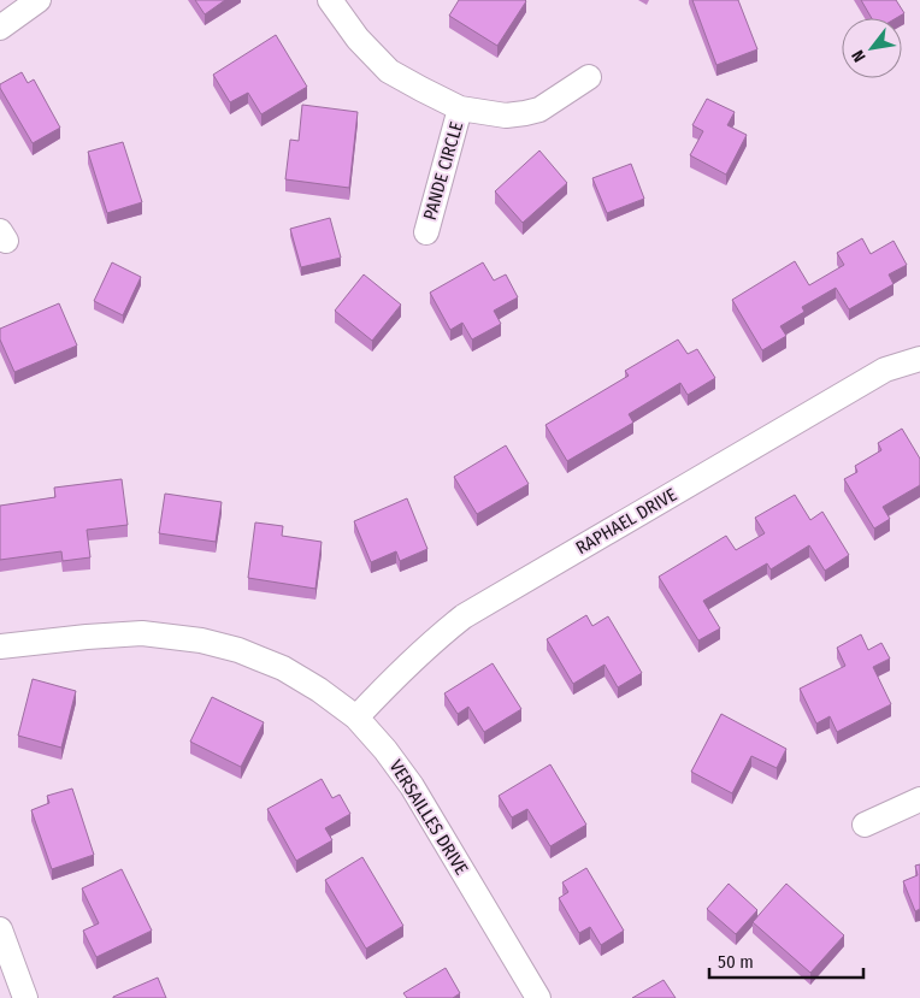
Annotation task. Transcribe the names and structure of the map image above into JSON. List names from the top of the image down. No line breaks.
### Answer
{"streets":{"street":["PANDE CIRCLE","RAPHAEL DRIVE","VERSAILLES DRIVE"]},"crossings":[["RAPHAEL DRIVE","VERSAILLES DRIVE"]],"scale_bar":"50 m","north":"bottom left"}
